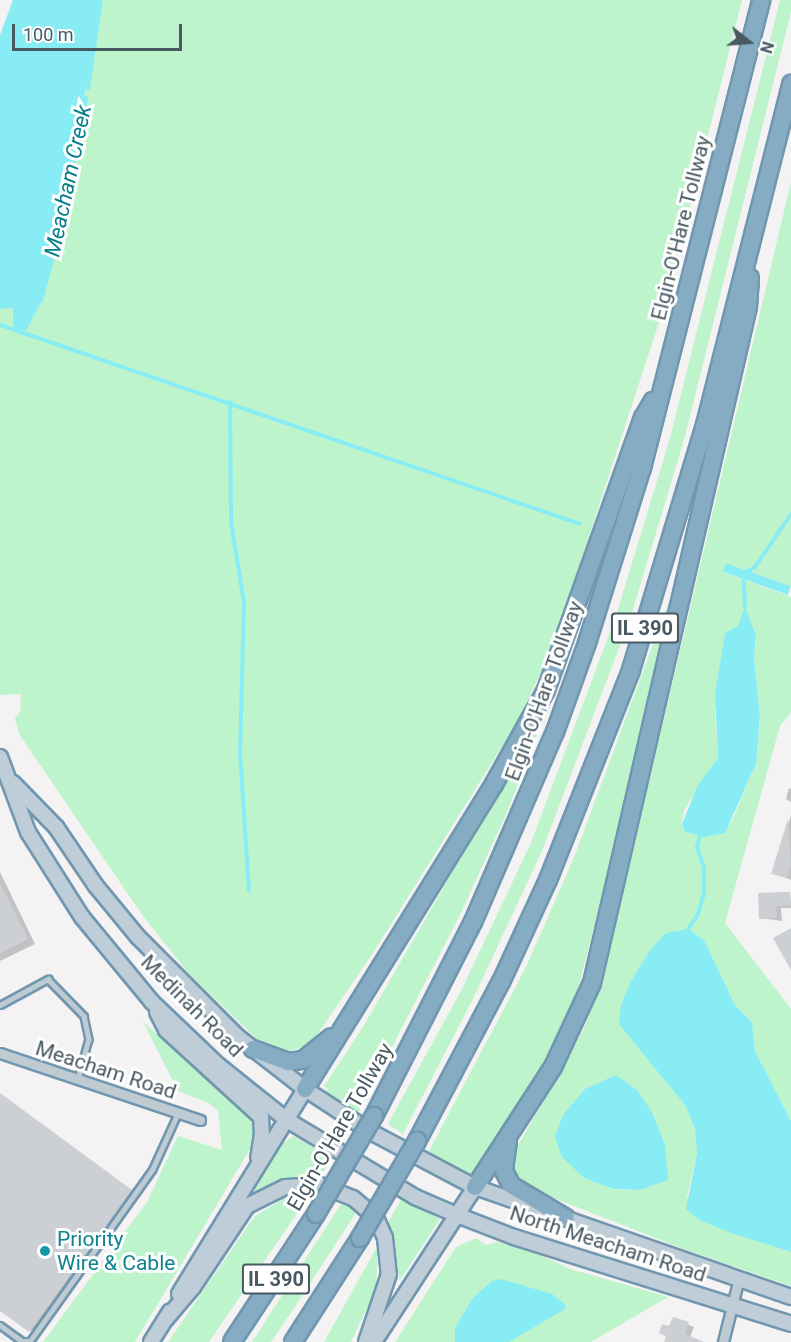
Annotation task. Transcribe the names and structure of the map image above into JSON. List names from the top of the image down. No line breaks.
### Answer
{"streets":{"highway":["Elgin-O'Hare Tollway","IL 390"],"main road":["Medinah Road","North Meacham Road"],"street":["Meacham Road"]},"crossings":[["Medinah Road","North Meacham Road"]],"water":["Meacham Creek"],"places":["Priority Wire & Cable"],"scale_bar":"100 m","north":"right"}
